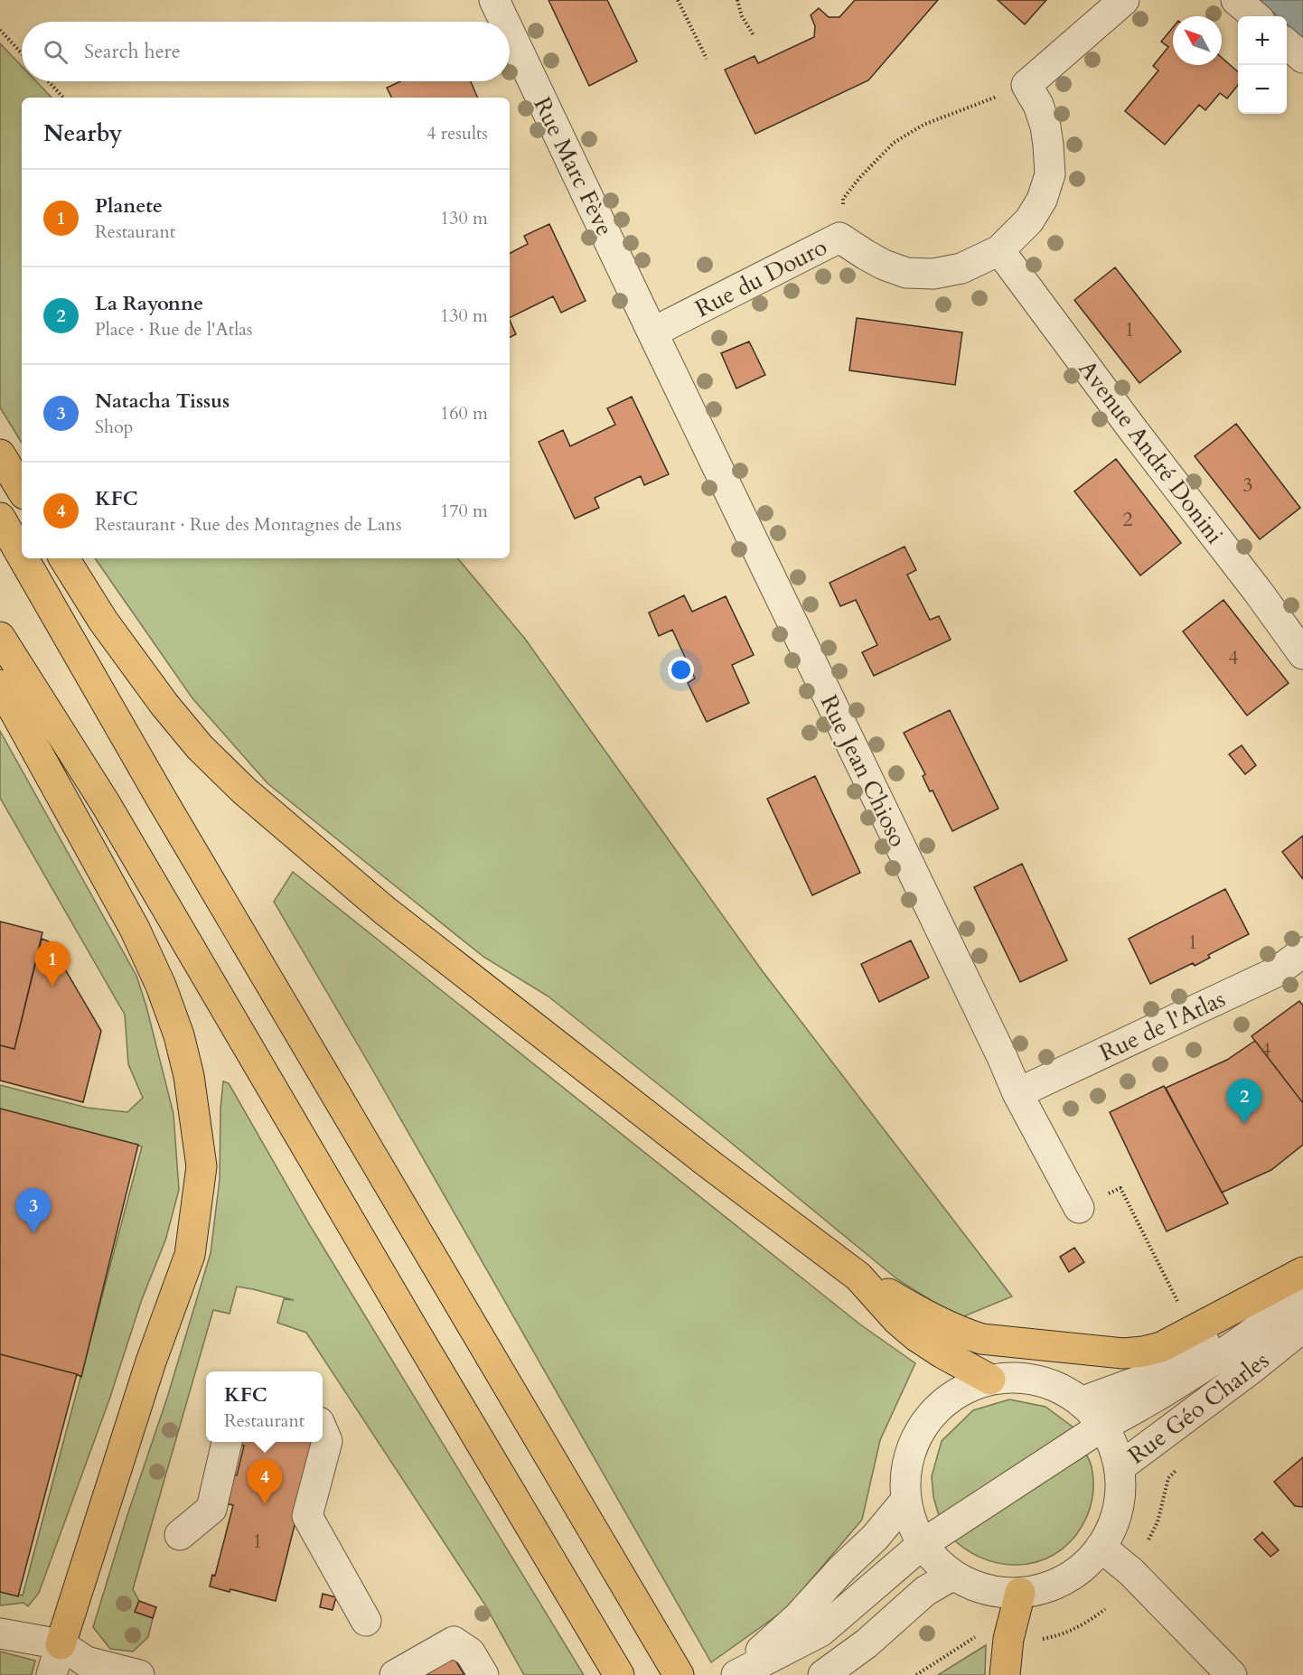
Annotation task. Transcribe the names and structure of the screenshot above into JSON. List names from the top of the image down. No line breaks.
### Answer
{"streets":{"street":["Rue Marc Fève","Rue du Douro","Avenue André Donini","Rue Jean Chioso","Rue de l'Atlas","Rue Géo Charles"]},"crossings":[["Rue Marc Fève","Rue du Douro"],["Rue Marc Fève","Rue Jean Chioso"],["Rue du Douro","Avenue André Donini"],["Rue du Douro","Rue Jean Chioso"],["Rue Jean Chioso","Rue de l'Atlas"]],"house_numbers":["1","3","2","4","1","4","1"],"north":"top left","page":{"map_buttons":["+","−"],"search":"Search here","heading":["Nearby","4 results"],"list":[{"mark":"1","name":"Planete","note":"Restaurant","value":"130 m"},{"mark":"2","name":"La Rayonne","note":"Place · Rue de l'Atlas","value":"130 m"},{"mark":"3","name":"Natacha Tissus","note":"Shop","value":"160 m"},{"mark":"4","name":"KFC","note":"Restaurant · Rue des Montagnes de Lans","value":"170 m"}],"pins":["1","2","3","4"],"popup":["KFC","Restaurant"]}}
